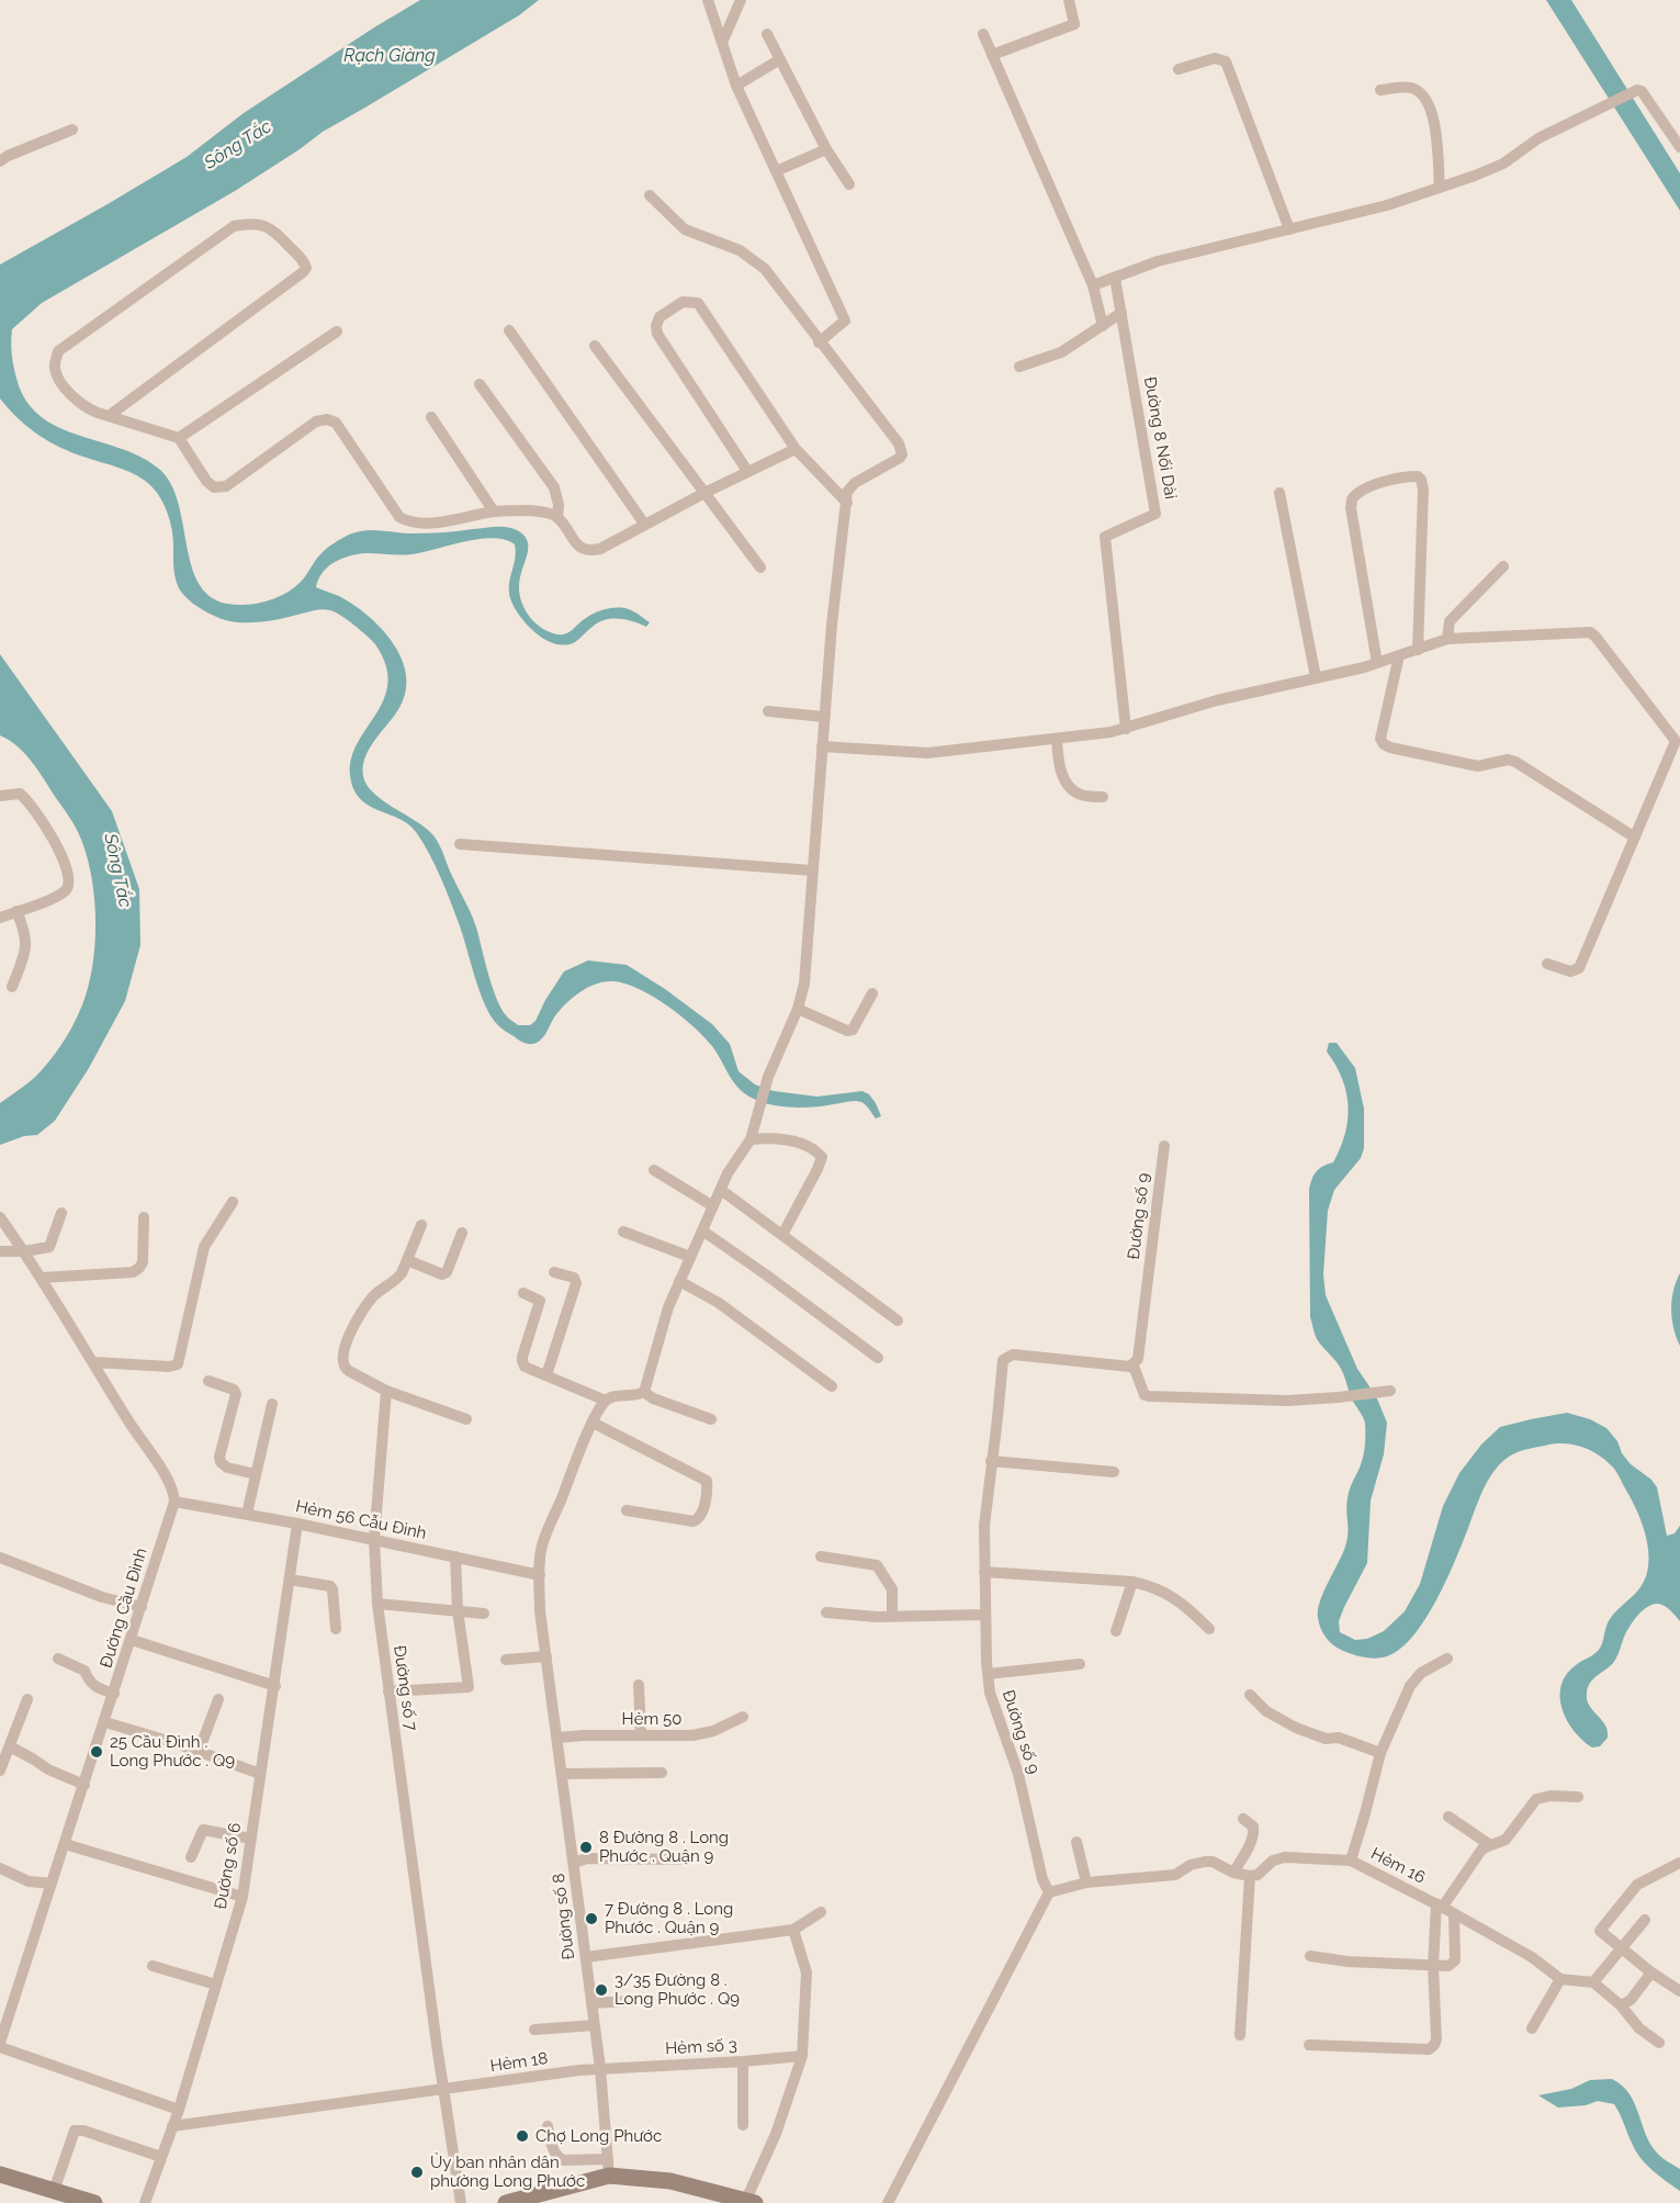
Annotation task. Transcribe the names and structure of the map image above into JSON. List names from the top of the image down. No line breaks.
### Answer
{"streets":{"street":["Đường 8 Nối Dài","Đường số 9","Hẻm 56 Cẫu Đình","Đường Cầu Đình","Đường số 7","Hẻm 50","Đường số 6","Hẻm 16","Đường số 8","Hẻm số 3","Hẻm 18"]},"crossings":[["Hẻm 56 Cẫu Đình","Đường Cầu Đình"],["Hẻm 56 Cẫu Đình","Đường số 7"],["Hẻm 56 Cẫu Đình","Đường số 6"],["Hẻm 56 Cẫu Đình","Đường số 8"],["Đường số 7","Hẻm 18"],["Hẻm 50","Đường số 8"],["Đường số 6","Hẻm 18"],["Đường số 8","Hẻm số 3"],["Đường số 8","Hẻm 18"],["Hẻm số 3","Hẻm 18"]],"water":["Rạch Giàng","Sông Tắc"],"places":["25 Cầu Đình . Long Phước . Q9","8 Đường 8 . Long Phước . Quận 9","7 Đường 8 . Long Phước . Quận 9","3/35 Đường 8 . Long Phước . Q9","Chợ Long Phước","Ủy ban nhân dân phường Long Phước"]}
